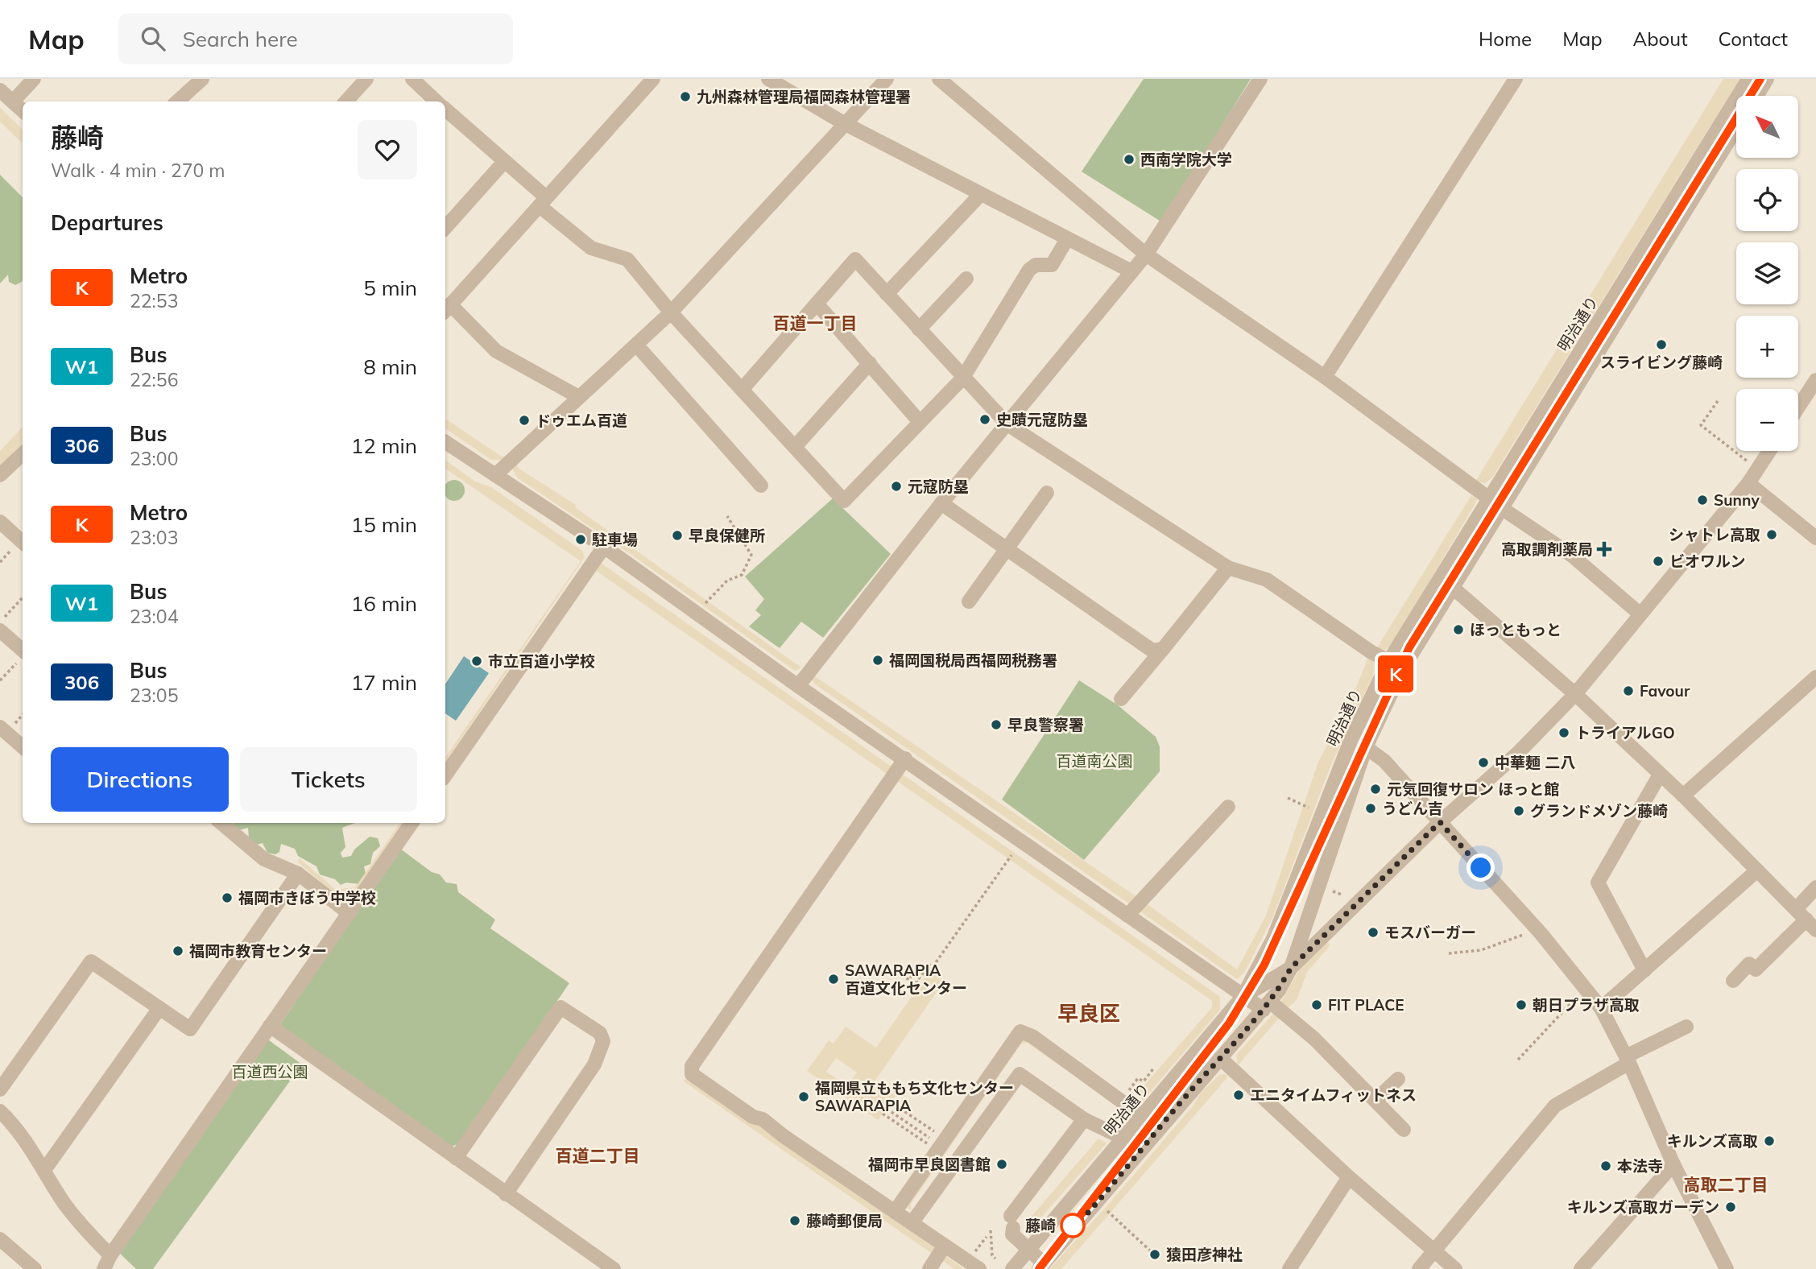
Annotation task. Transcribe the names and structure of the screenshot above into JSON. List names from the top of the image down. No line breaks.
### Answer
{"streets":{"street":["明治通り"]},"districts":["百道一丁目","早良区","百道二丁目","高取二丁目"],"parks":["百道南公園","百道西公園"],"places":{"other":["九州森林管理局福岡森林管理署","西南学院大学","スライビング藤崎","史蹟元寇防塁","ドゥエム百道","元寇防塁","Sunny","シャトレ高取","早良保健所","駐車場","ビオワルン","ほっともっと","福岡国税局西福岡税務署","市立百道小学校","Favour","早良警察署","トライアルGO","中華麺 二八","元気回復サロン ほっと館","うどん吉","グランドメゾン藤崎","福岡市きぼう中学校","モスバーガー","福岡市教育センター","SAWARAPIA 百道文化センター","FIT PLACE","朝日プラザ高取","エニタイムフィットネス","福岡県立ももち文化センター SAWARAPIA","キルンズ高取","福岡市早良図書館","本法寺","キルンズ高取ガーデン","藤崎郵便局","藤崎","猿田彦神社"],"health":["高取調剤薬局"]},"lines":["metro line K"],"north":"top left","page":{"header":"Map","search":"Search here","nav":["Home","Map","About","Contact"],"on_map":"K","map_buttons":["+","−"],"heading":[["藤崎","Walk · 4 min · 270 m"],"Departures"],"list":[{"mark":"K","name":"Metro","note":"22:53","value":"5 min"},{"mark":"W1","name":"Bus","note":"22:56","value":"8 min"},{"mark":"306","name":"Bus","note":"23:00","value":"12 min"},{"mark":"K","name":"Metro","note":"23:03","value":"15 min"},{"mark":"W1","name":"Bus","note":"23:04","value":"16 min"},{"mark":"306","name":"Bus","note":"23:05","value":"17 min"}],"buttons":["Directions","Tickets"]}}
